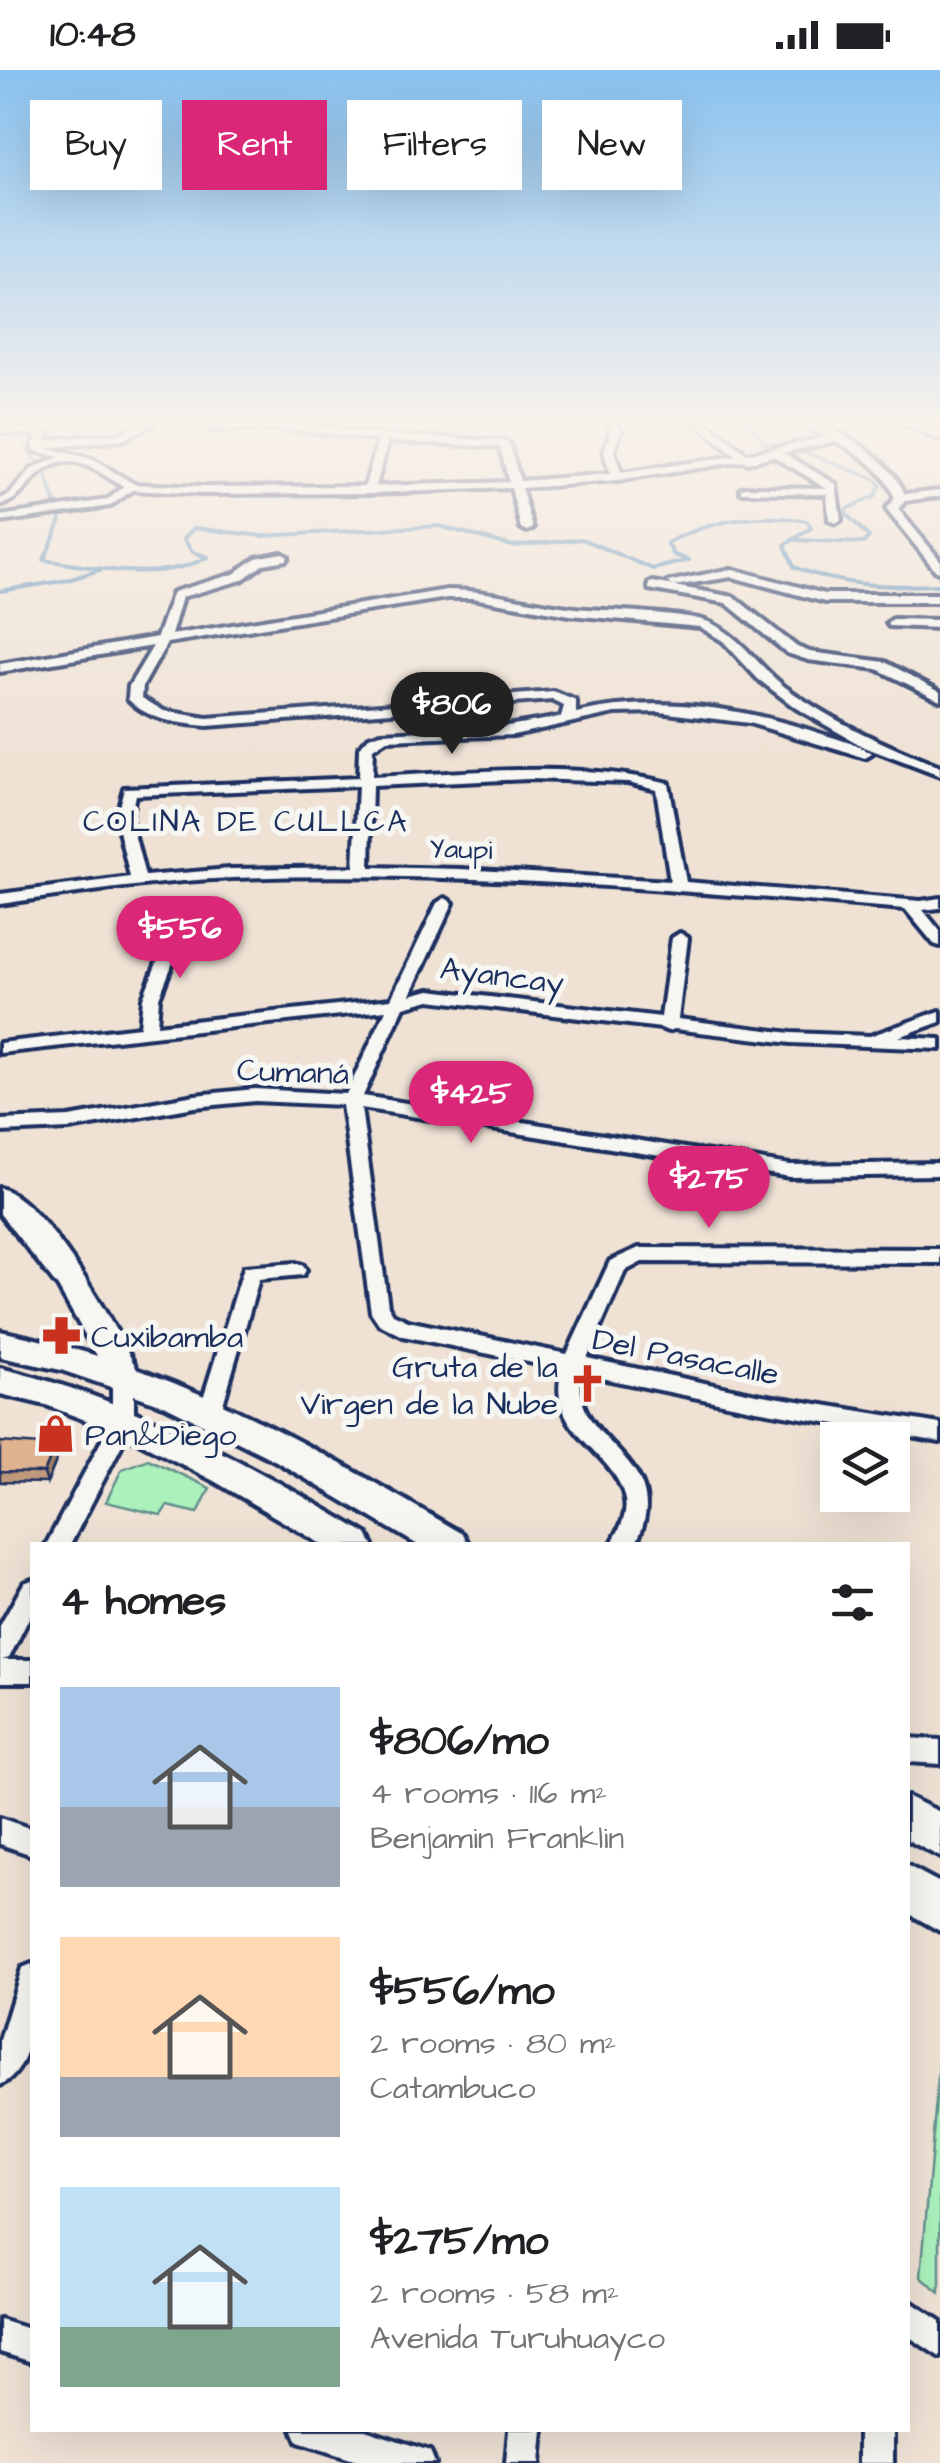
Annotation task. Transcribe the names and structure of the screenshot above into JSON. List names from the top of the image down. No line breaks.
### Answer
{"streets":{"street":["Yaupi","Ayancay","Cumaná","Del Pasacalle"]},"crossings":[["Cumaná","Del Pasacalle"]],"districts":["COLINA DE CULLCA"],"places":{"pharmacy":["Cuxibamba"],"church":["Gruta de la Virgen de la Nube"],"shop":["Pan&Diego"]},"page":{"status":"10:48","chip":["Buy","Rent","Filters","New"],"price":["$806","$556","$425","$275"],"heading":"4 homes","list":[{"name":"$806/mo","note":"4 rooms · 116 m² · Benjamin Franklin"},{"name":"$556/mo","note":"2 rooms · 80 m² · Catambuco"},{"name":"$275/mo","note":"2 rooms · 58 m² · Avenida Turuhuayco"}]}}
